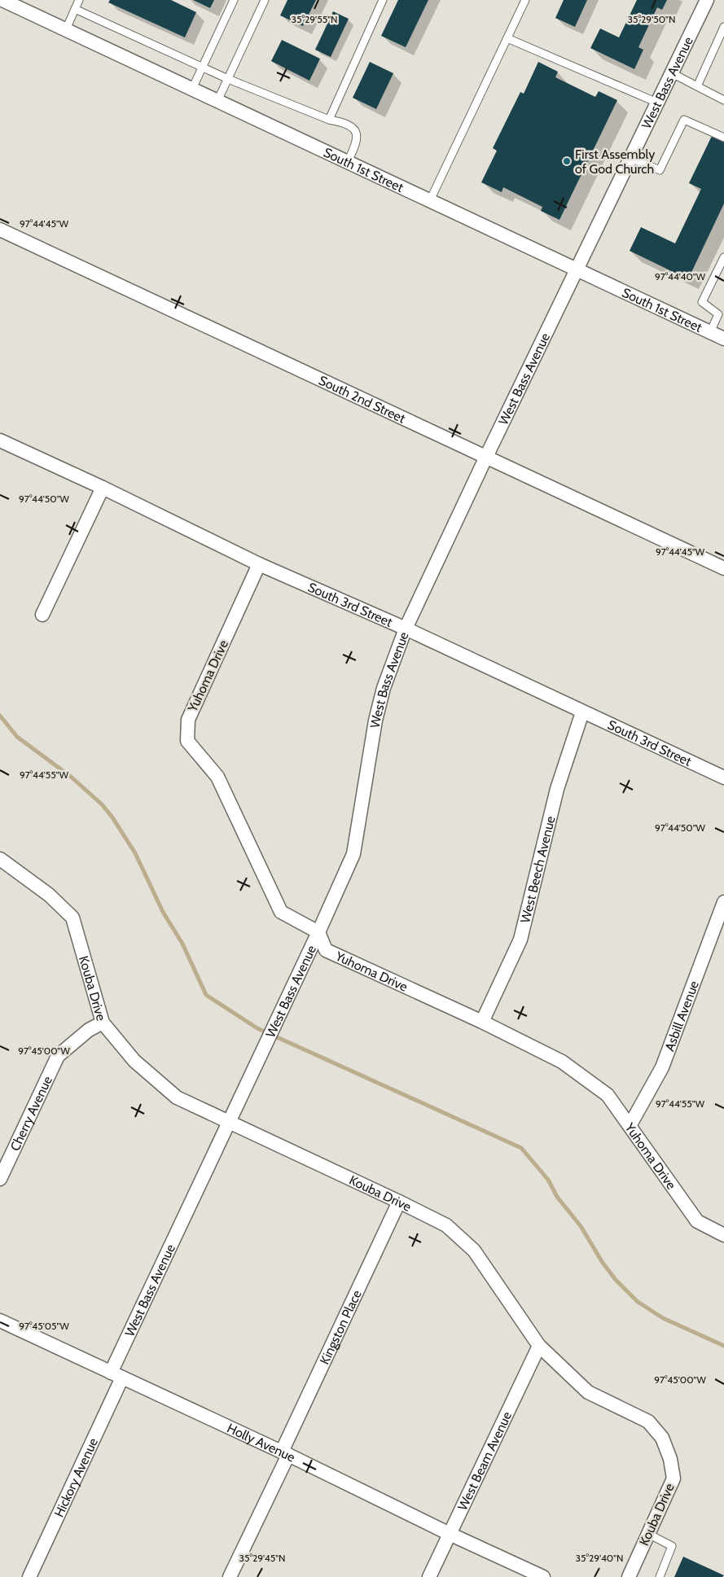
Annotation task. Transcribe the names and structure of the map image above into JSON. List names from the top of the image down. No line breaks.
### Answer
{"streets":{"street":["West Bass Avenue","South 1st Street","South 2nd Street","South 3rd Street","Yuhoma Drive","West Beech Avenue","Kouba Drive","Asbill Avenue","Cherry Avenue","Kingston Place","Holly Avenue","West Beam Avenue","Hickory Avenue"]},"crossings":[["West Bass Avenue","South 1st Street"],["West Bass Avenue","South 2nd Street"],["West Bass Avenue","South 3rd Street"],["West Bass Avenue","Yuhoma Drive"],["West Bass Avenue","Kouba Drive"],["West Bass Avenue","Holly Avenue"],["West Bass Avenue","Hickory Avenue"],["South 3rd Street","Yuhoma Drive"],["South 3rd Street","West Beech Avenue"],["Yuhoma Drive","West Beech Avenue"],["Yuhoma Drive","Asbill Avenue"],["Kouba Drive","Cherry Avenue"],["Kouba Drive","Kingston Place"],["Kouba Drive","West Beam Avenue"],["Kingston Place","Holly Avenue"],["Holly Avenue","West Beam Avenue"],["Holly Avenue","Hickory Avenue"]],"places":["First Assembly of God Church"],"coordinates":["35°29'55\"N","35°29'50\"N","97°44'45\"W","97°44'40\"W","97°44'50\"W","97°44'55\"W","97°45'00\"W","97°45'05\"W","35°29'45\"N","35°29'40\"N"]}
